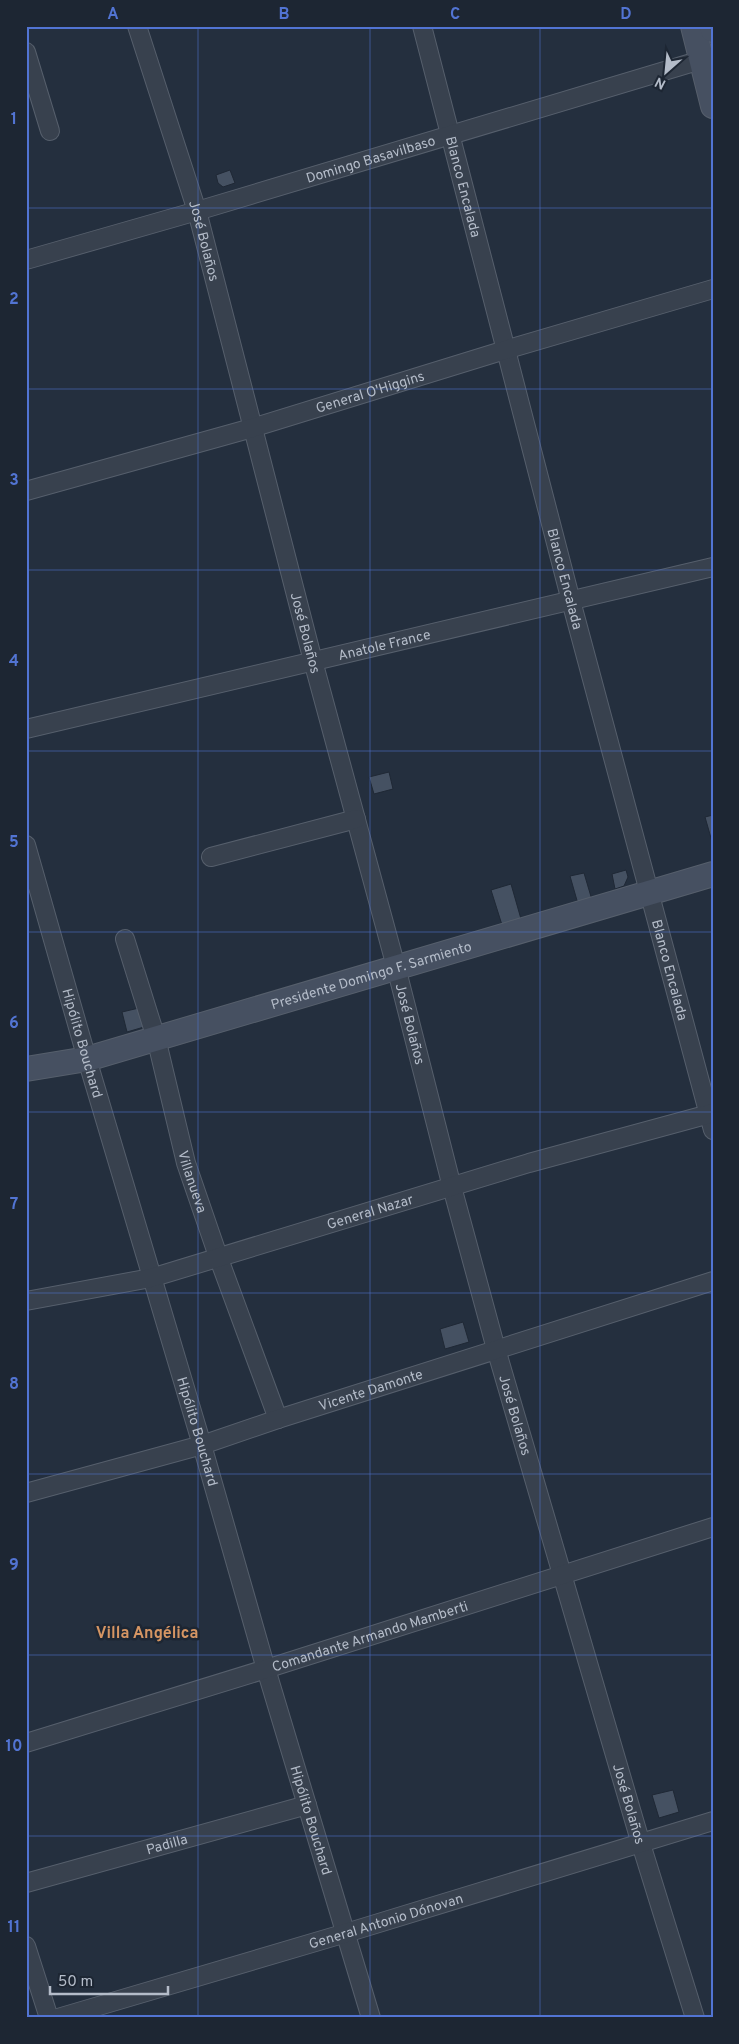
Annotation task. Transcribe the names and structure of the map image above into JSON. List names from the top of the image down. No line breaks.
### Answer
{"streets":{"street":["Domingo Basavilbaso","Blanco Encalada","José Bolaños","General O'Higgins","Anatole France","Presidente Domingo F. Sarmiento","Hipólito Bouchard","Villanueva","General Nazar","Vicente Damonte","Comandante Armando Mamberti","Padilla","General Antonio Dónovan"]},"crossings":[["Domingo Basavilbaso","Blanco Encalada"],["Domingo Basavilbaso","José Bolaños"],["Blanco Encalada","General O'Higgins"],["Blanco Encalada","Anatole France"],["Blanco Encalada","Presidente Domingo F. Sarmiento"],["Blanco Encalada","General Nazar"],["José Bolaños","General O'Higgins"],["José Bolaños","Anatole France"],["José Bolaños","Presidente Domingo F. Sarmiento"],["José Bolaños","General Nazar"],["José Bolaños","Vicente Damonte"],["José Bolaños","Comandante Armando Mamberti"],["José Bolaños","General Antonio Dónovan"],["Presidente Domingo F. Sarmiento","Hipólito Bouchard"],["Presidente Domingo F. Sarmiento","Villanueva"],["Hipólito Bouchard","General Nazar"],["Hipólito Bouchard","Vicente Damonte"],["Hipólito Bouchard","Comandante Armando Mamberti"],["Hipólito Bouchard","Padilla"],["Hipólito Bouchard","General Antonio Dónovan"],["Villanueva","General Nazar"],["Villanueva","Vicente Damonte"]],"districts":["Villa Angélica"],"scale_bar":"50 m","north":"bottom left","grid":{"columns":["A","B","C","D"],"rows":["1","2","3","4","5","6","7","8","9","10","11"]}}
